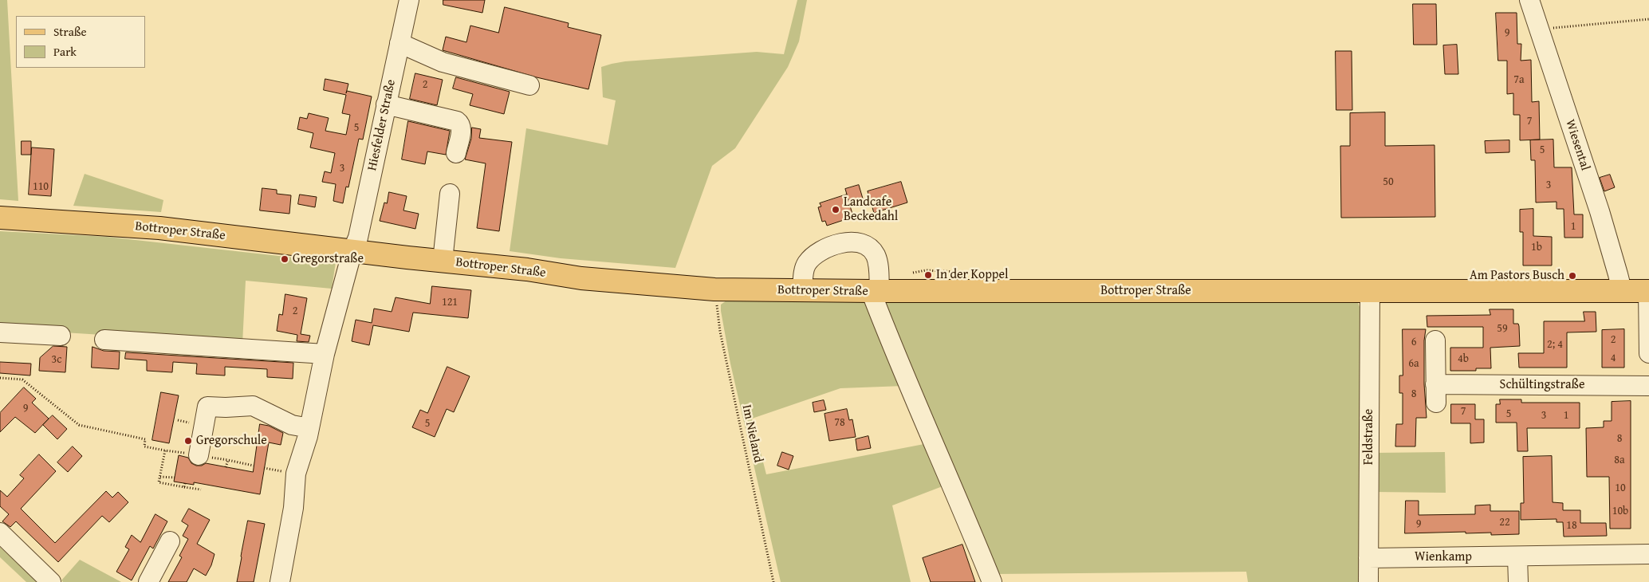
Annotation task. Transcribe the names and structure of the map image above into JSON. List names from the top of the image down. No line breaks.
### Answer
{"streets":{"main road":["Bottroper Straße"],"street":["Hiesfelder Straße","Wiesental","Schültingstraße","Feldstraße","Wienkamp"],"path":["Im Nieland"]},"crossings":[["Hiesfelder Straße","Bottroper Straße"],["Wiesental","Bottroper Straße"],["Bottroper Straße","Im Nieland"],["Bottroper Straße","Feldstraße"],["Feldstraße","Wienkamp"]],"places":["Landcafe Beckedahl","Gregorstraße","In der Koppel","Am Pastors Busch","Gregorschule"],"house_numbers":["9","7a","2","7","5","5","3","50","3","110","1","1b","121","2","59","2","6","2; 4","4","4b","3c","6a","8","9","7","5","3","1","78","5","8","8a","10","10b","22","9","18"],"legend":["Straße","Park"]}
